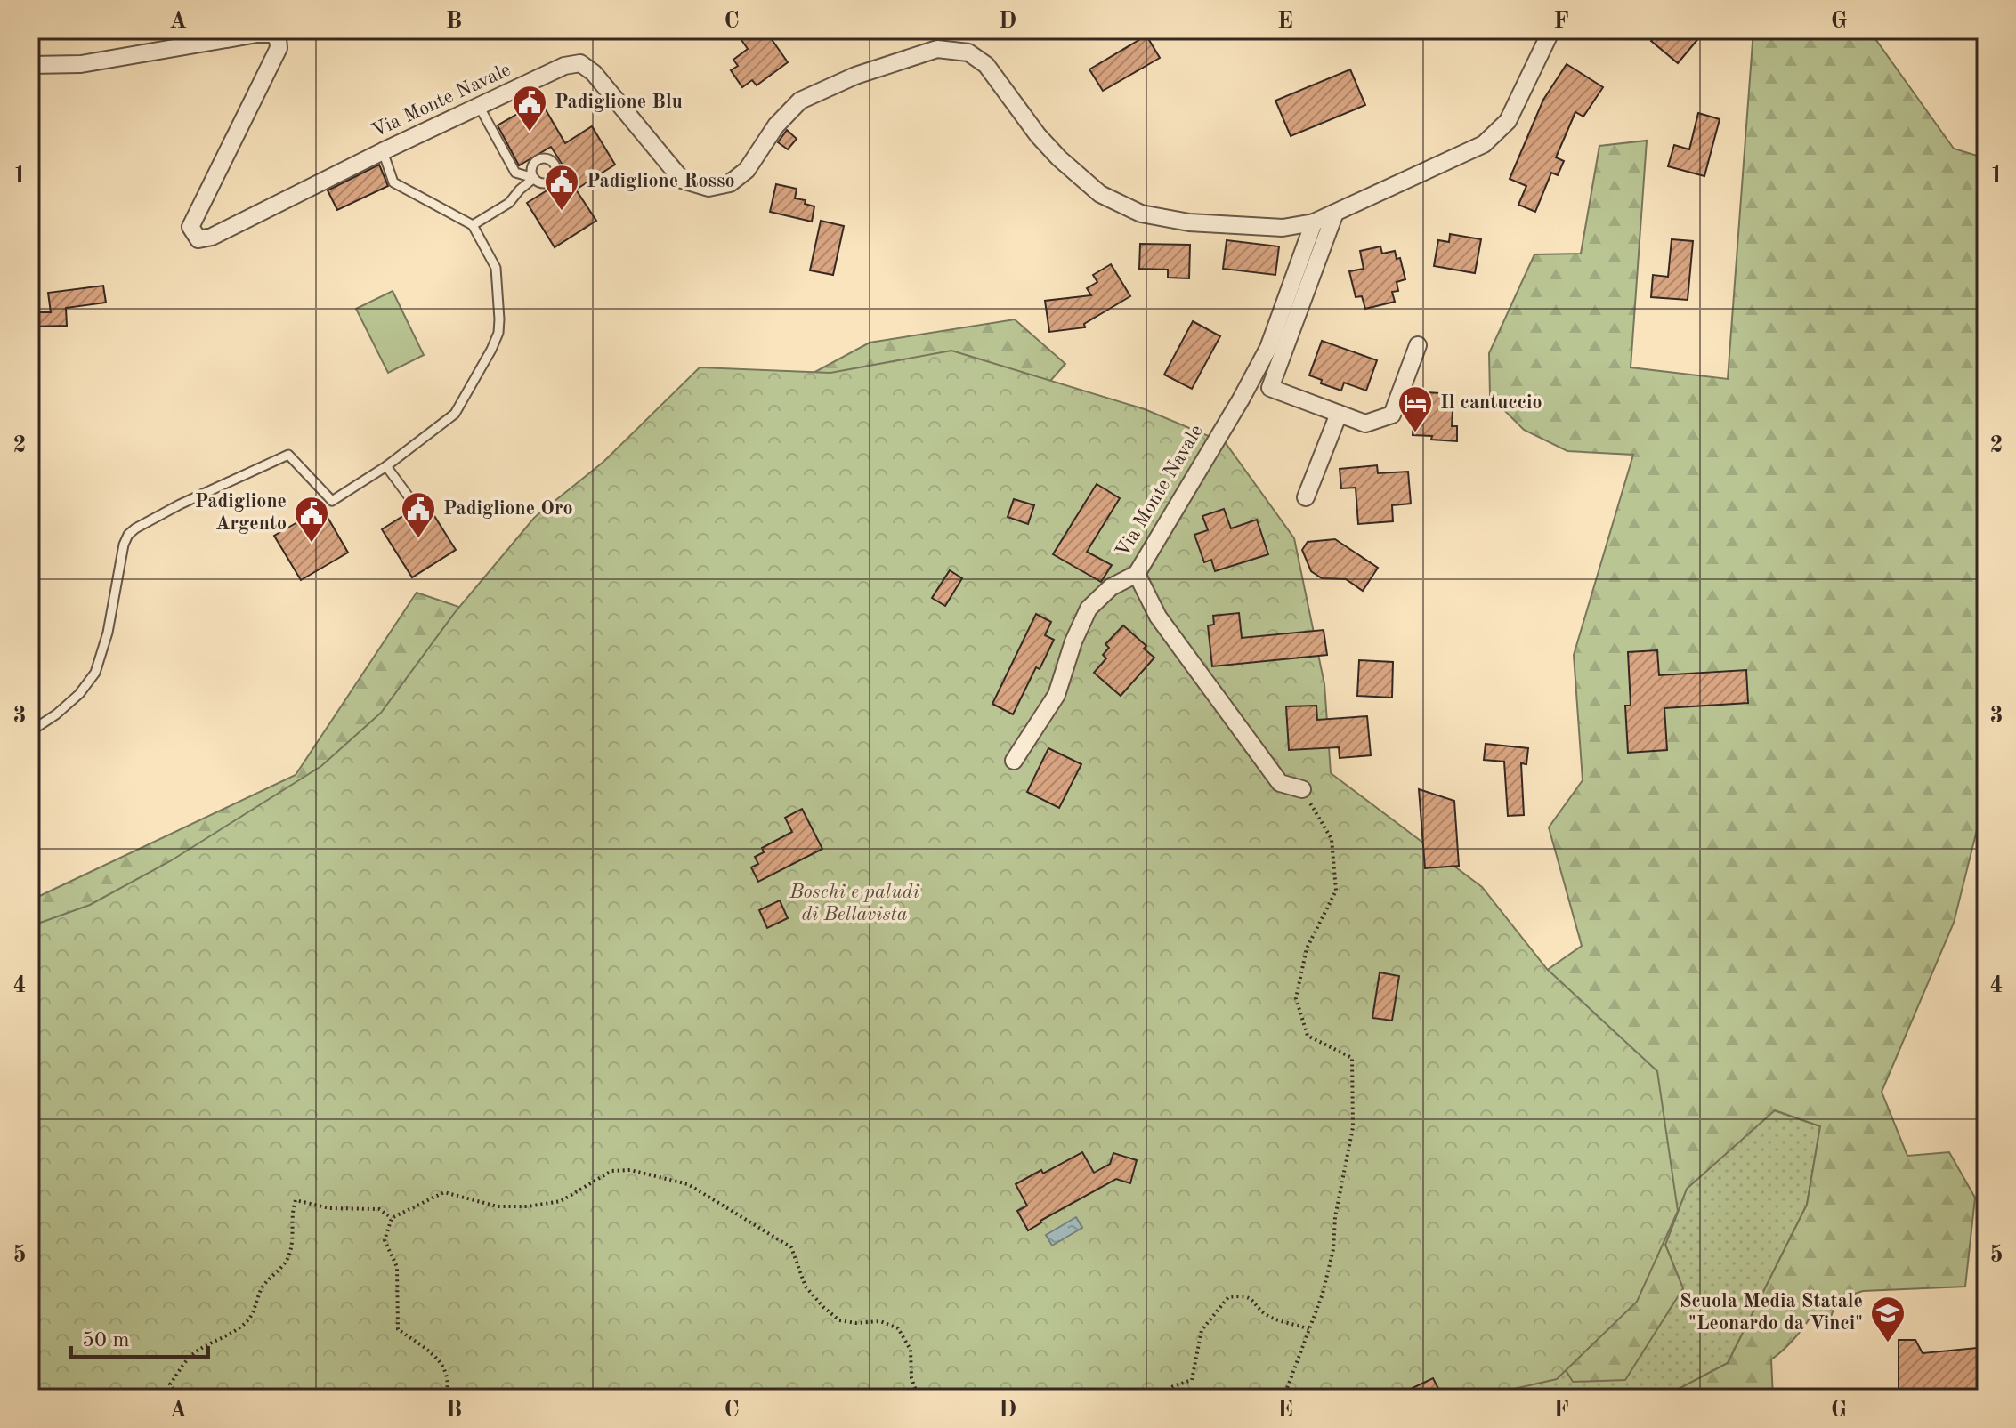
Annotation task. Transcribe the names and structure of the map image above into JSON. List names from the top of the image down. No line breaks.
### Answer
{"streets":{"street":["Via Monte Navale"]},"parks":["Boschi e paludi di Bellavista"],"places":{"public building":["Padiglione Blu","Padiglione Rosso","Padiglione Oro","Padiglione Argento"],"hotel":["Il cantuccio"],"school or university":["Scuola Media Statale \"Leonardo da Vinci\""]},"scale_bar":"50 m","grid":{"columns":["A","B","C","D","E","F","G"],"rows":["1","2","3","4","5"]}}
